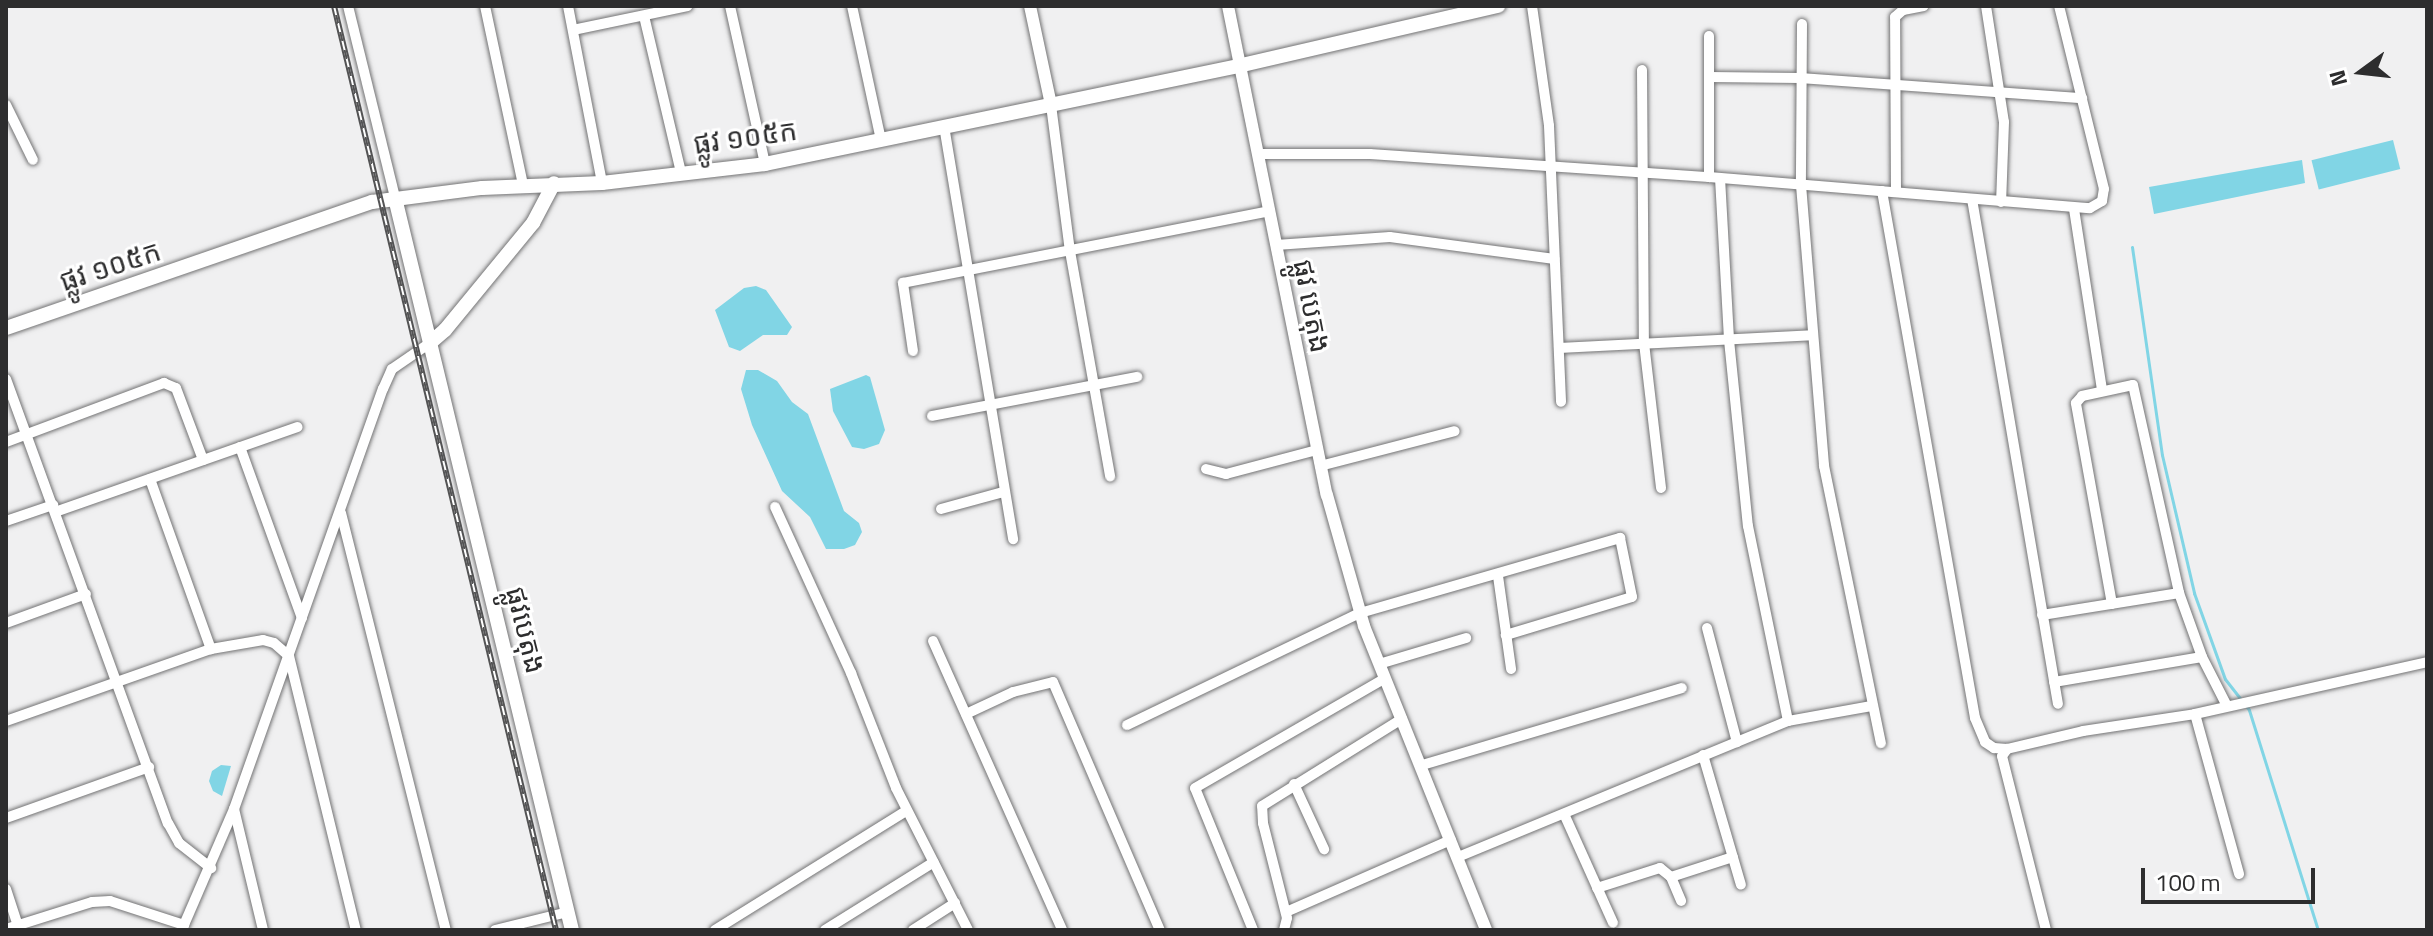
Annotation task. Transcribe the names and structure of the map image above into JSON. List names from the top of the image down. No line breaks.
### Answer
{"streets":{"main road":["ផ្លូវ ១០៥ក","ផ្លូវបេតុង"],"street":["ផ្លូវ បេតុង"]},"crossings":[["ផ្លូវ ១០៥ក","ផ្លូវ បេតុង"],["ផ្លូវ ១០៥ក","ផ្លូវបេតុង"]],"scale_bar":"100 m","north":"left"}
